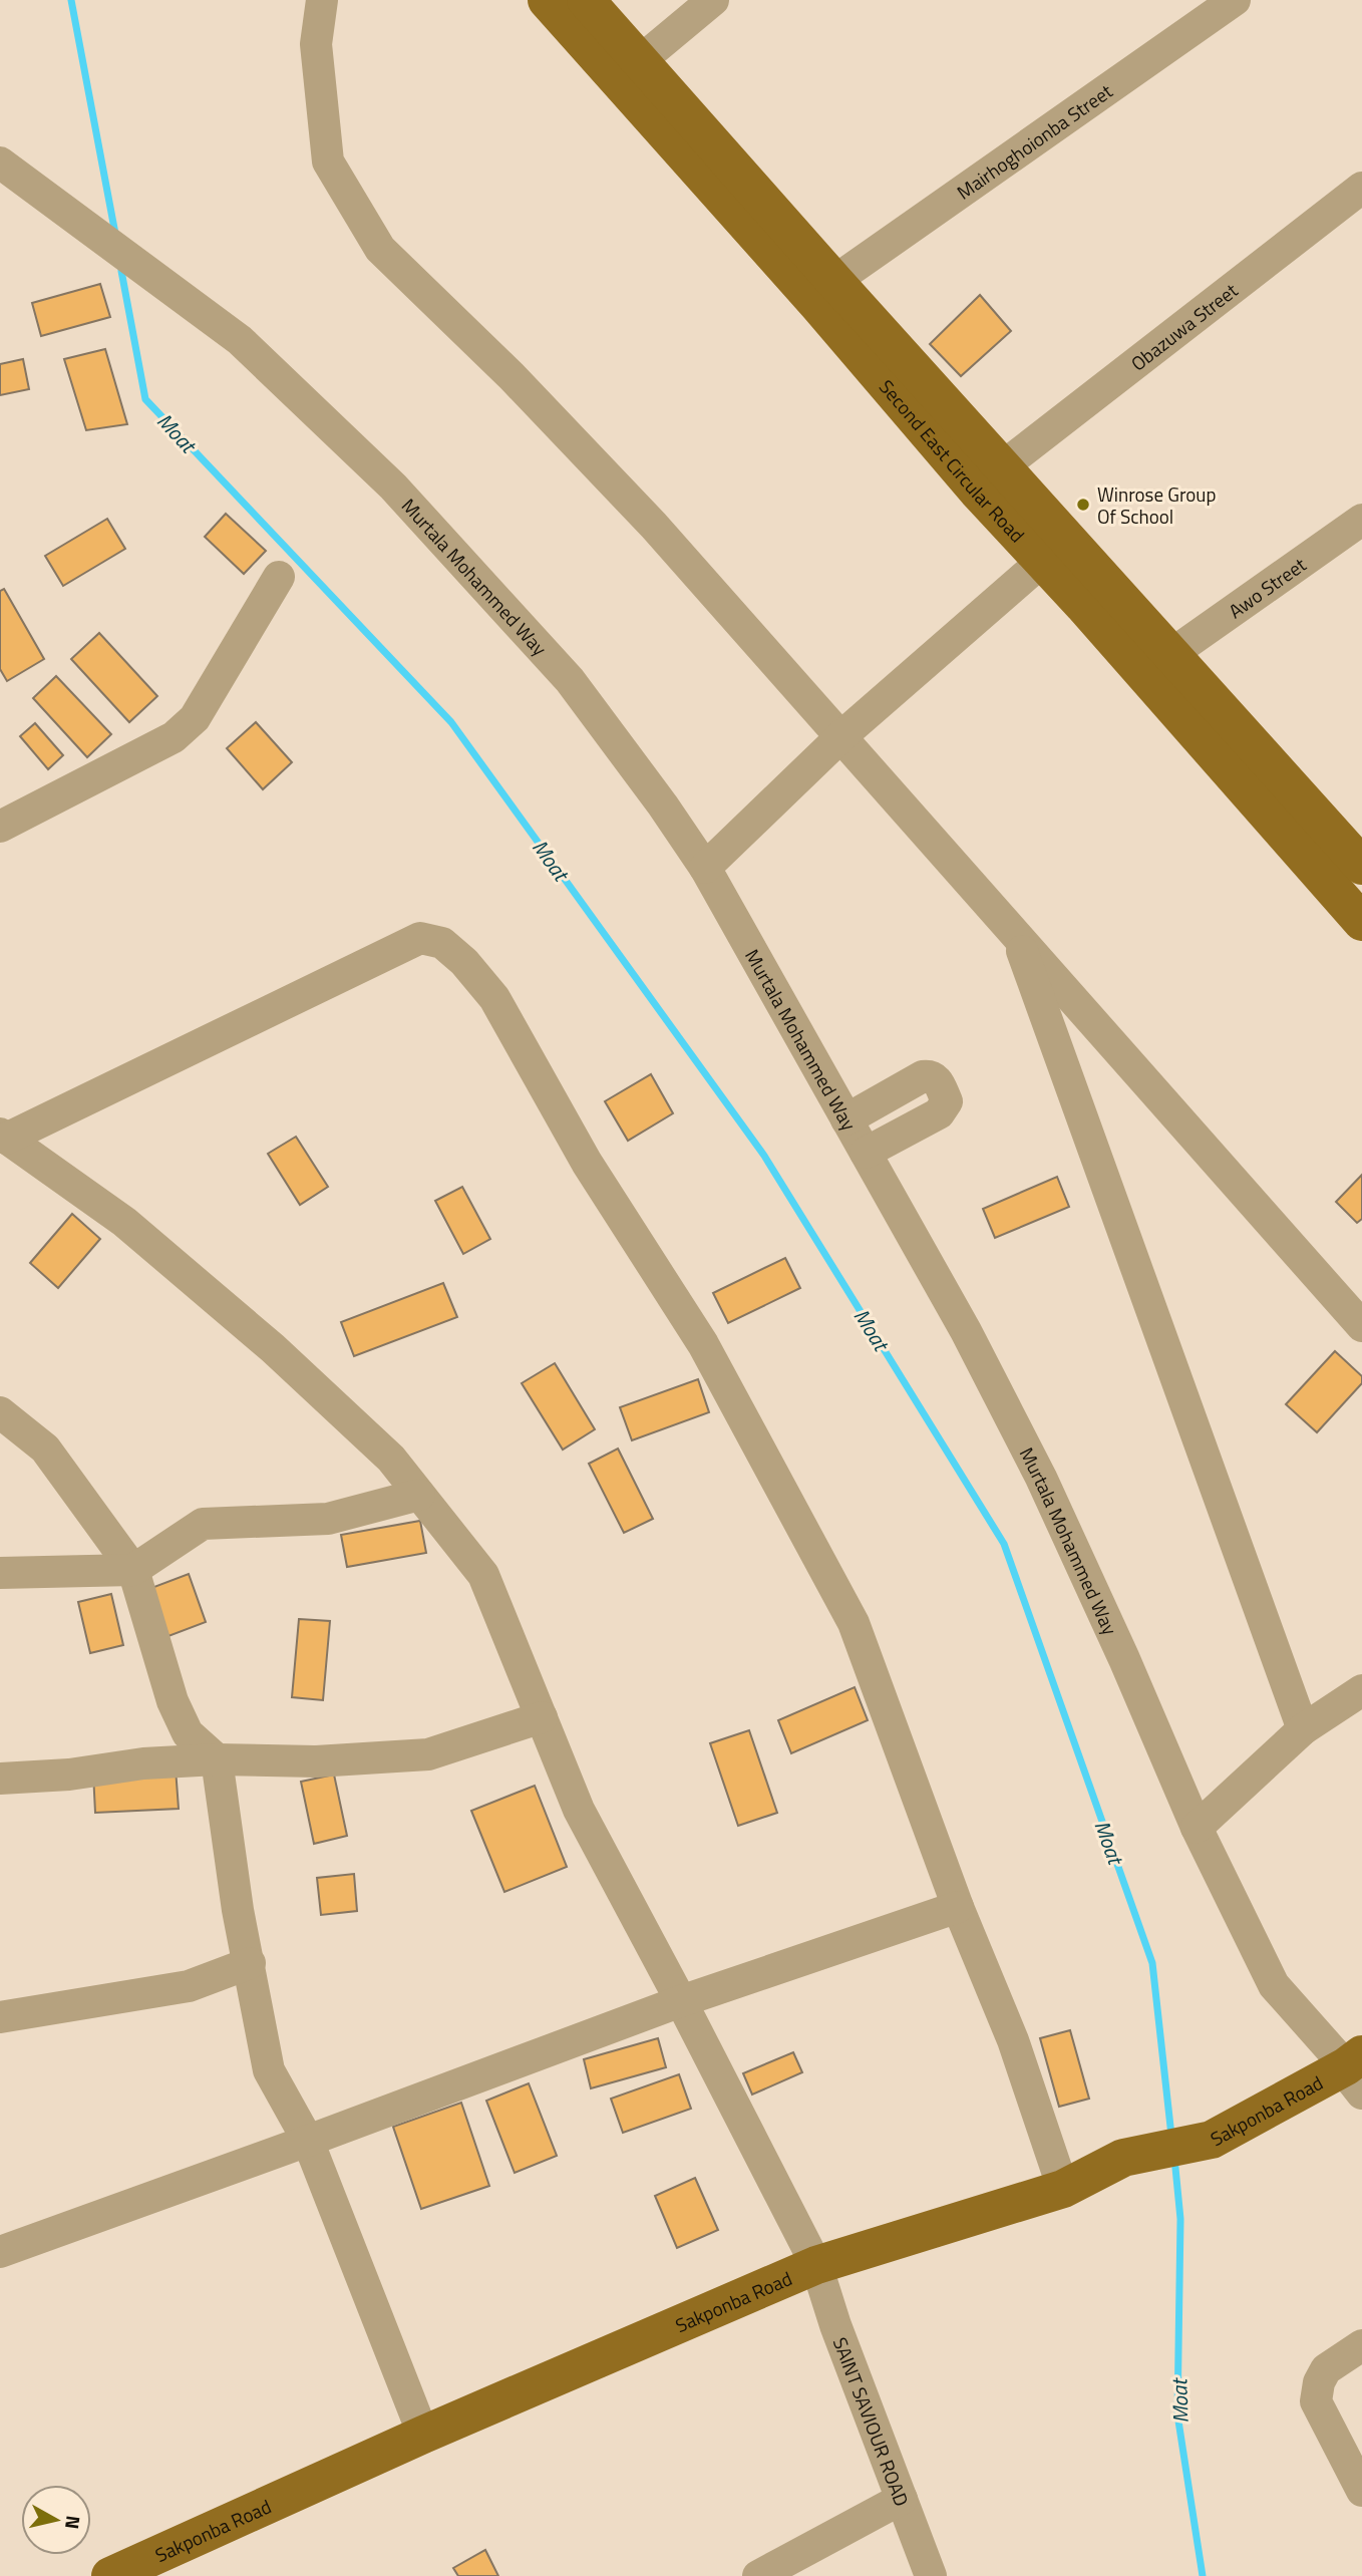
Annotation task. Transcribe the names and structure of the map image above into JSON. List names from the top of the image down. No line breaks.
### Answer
{"streets":{"main road":["Second East Circular Road","Sakponba Road"],"street":["Mairhoghoionba Street","Obazuwa Street","Murtala Mohammed Way","Awo Street","SAINT SAVIOUR ROAD"]},"crossings":[["Mairhoghoionba Street","Second East Circular Road"],["Obazuwa Street","Second East Circular Road"],["Second East Circular Road","Awo Street"],["Murtala Mohammed Way","Sakponba Road"],["Sakponba Road","SAINT SAVIOUR ROAD"]],"water":["Moat"],"places":["Winrose Group Of School"],"north":"right"}
